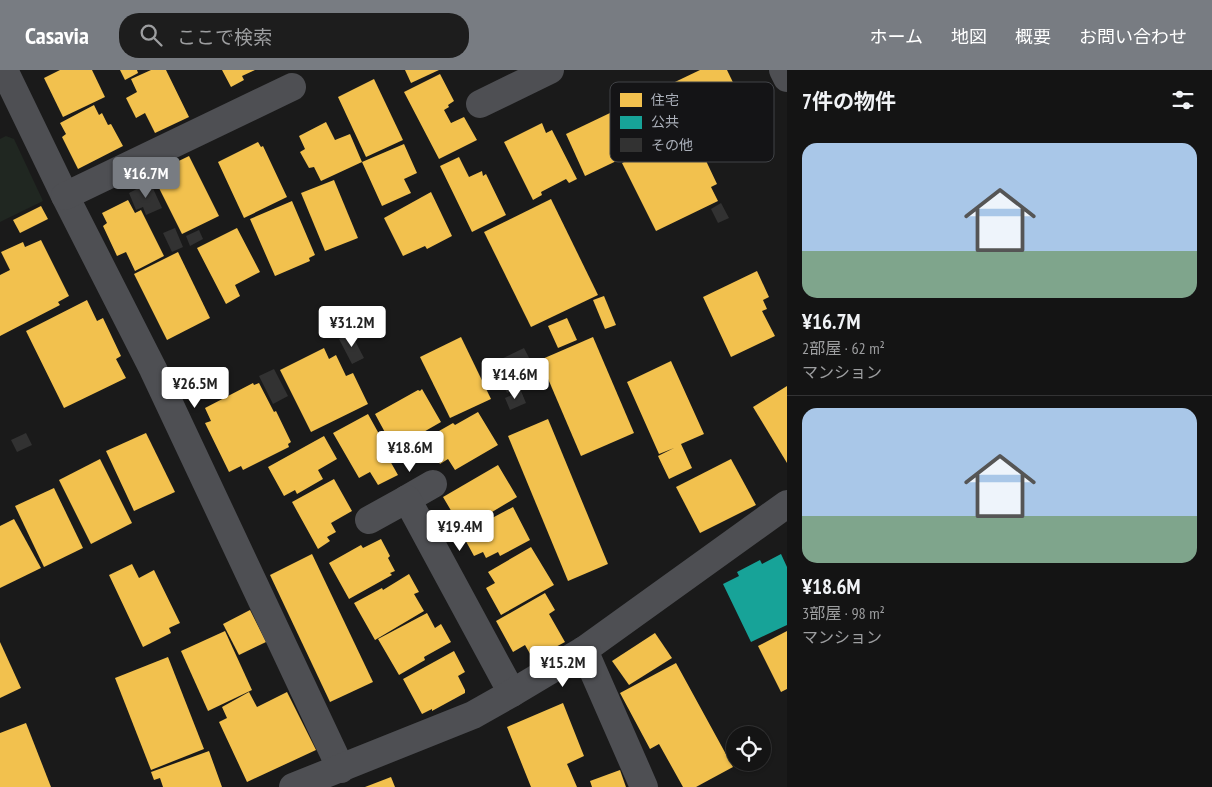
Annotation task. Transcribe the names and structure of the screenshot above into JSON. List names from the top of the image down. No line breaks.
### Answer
{"legend":["住宅","公共","その他"],"page":{"header":"Casavia","search":"ここで検索","nav":["ホーム","地図","概要","お問い合わせ"],"heading":"7件の物件","list":[{"name":"¥16.7M","note":"2部屋 · 62 m² · マンション"},{"name":"¥18.6M","note":"3部屋 · 98 m² · マンション"}],"price":["¥16.7M","¥31.2M","¥14.6M","¥26.5M","¥18.6M","¥19.4M","¥15.2M"]}}
